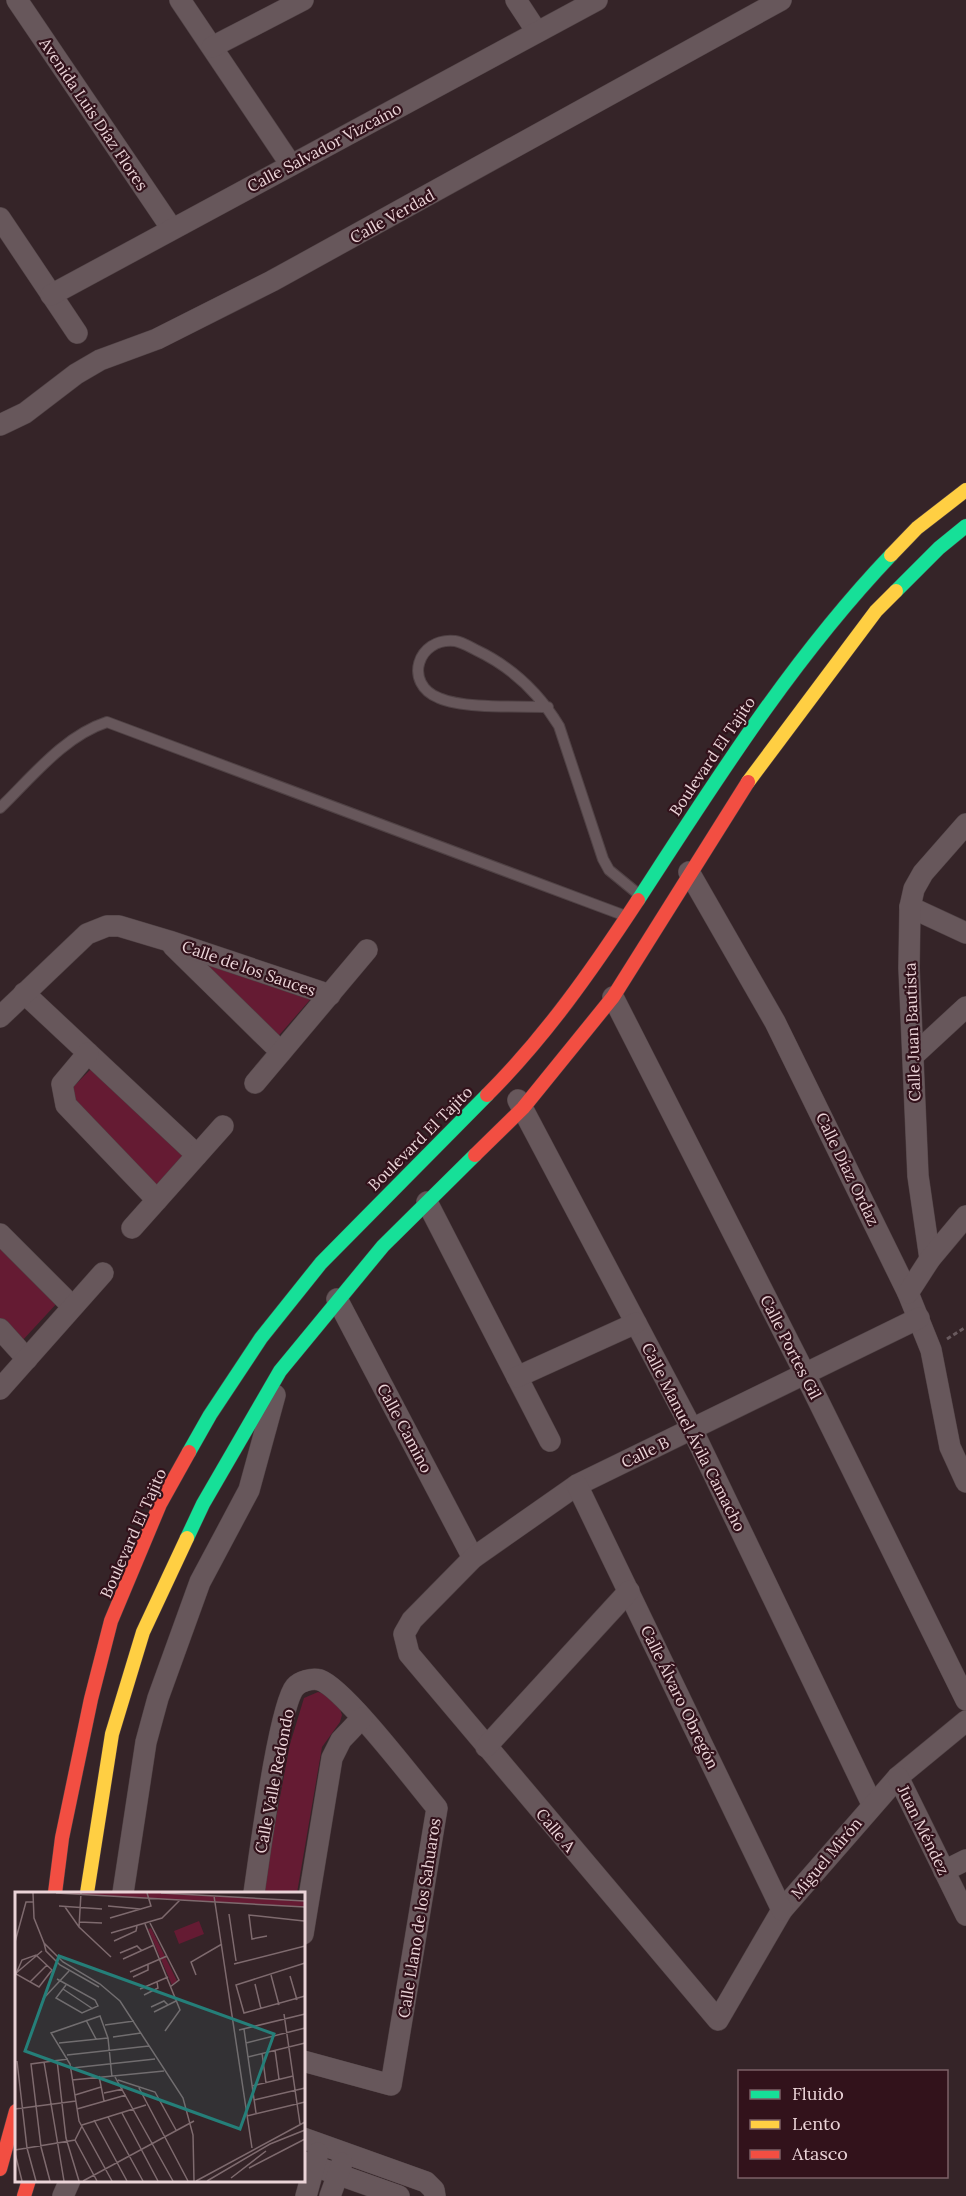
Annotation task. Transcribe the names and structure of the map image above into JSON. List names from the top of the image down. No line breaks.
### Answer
{"streets":{"main road":["Boulevard El Tajito"],"street":["Avenida Luis Díaz Flores","Calle Salvador Vizcaíno","Calle Verdad","Calle de los Sauces","Calle Juan Bautista","Calle Díaz Ordaz","Calle Portes Gil","Calle Camino","Calle Manuel Ávila Camacho","Calle B","Calle Álvaro Obregón","Calle Valle Redondo","Calle A","Juan Méndez","Miguel Mirón","Calle Llano de los Sahuaros"]},"crossings":[["Avenida Luis Díaz Flores","Calle Salvador Vizcaíno"],["Boulevard El Tajito","Calle Díaz Ordaz"],["Boulevard El Tajito","Calle Portes Gil"],["Boulevard El Tajito","Calle Camino"],["Boulevard El Tajito","Calle Manuel Ávila Camacho"],["Calle Díaz Ordaz","Calle B"],["Calle Portes Gil","Calle B"],["Calle Camino","Calle B"],["Calle Manuel Ávila Camacho","Calle B"],["Calle Manuel Ávila Camacho","Miguel Mirón"],["Calle B","Calle Álvaro Obregón"],["Calle B","Calle A"],["Calle Álvaro Obregón","Miguel Mirón"],["Calle Valle Redondo","Calle Llano de los Sahuaros"],["Calle A","Miguel Mirón"],["Juan Méndez","Miguel Mirón"]],"legend":["Fluido","Lento","Atasco"]}
